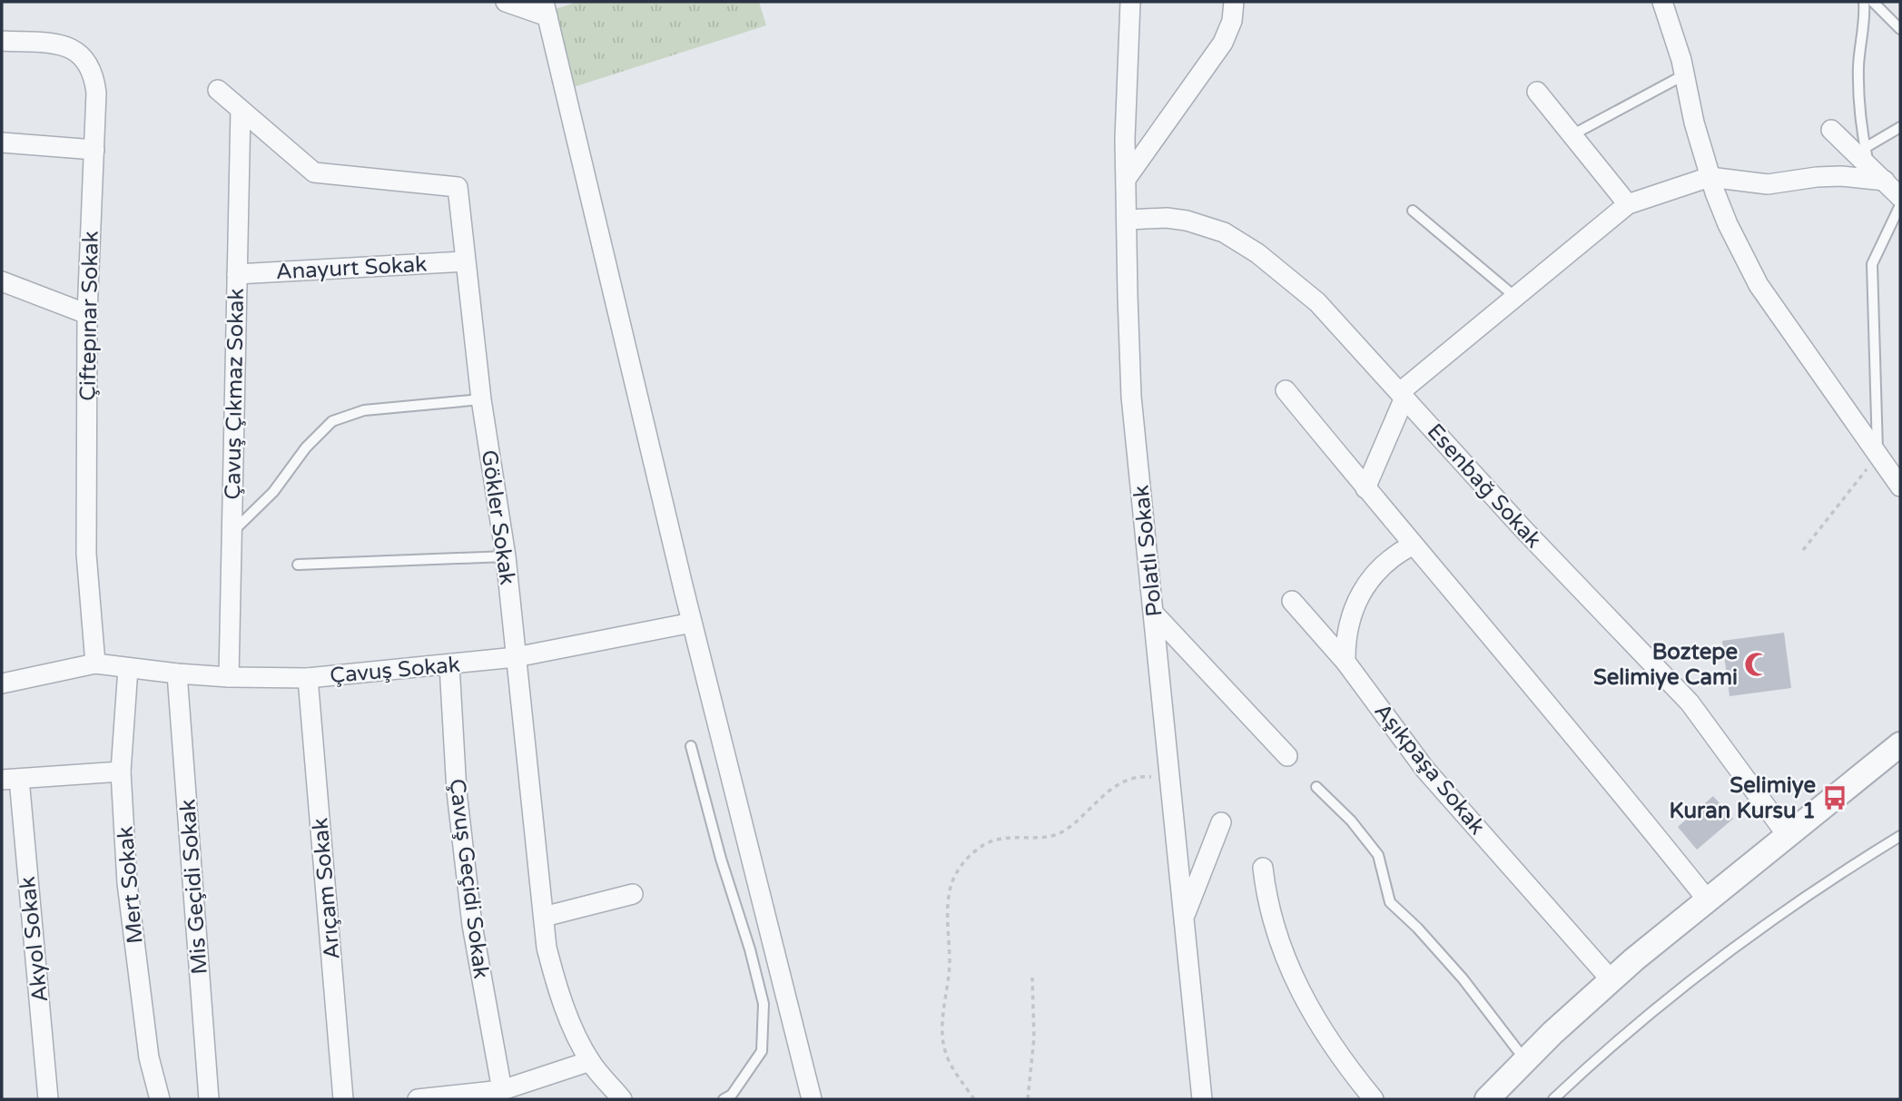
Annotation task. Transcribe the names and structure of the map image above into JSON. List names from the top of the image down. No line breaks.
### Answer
{"streets":{"street":["Anayurt Sokak","Çiftepınar Sokak","Çavuş Çıkmaz Sokak","Esenbağ Sokak","Gökler Sokak","Polatlı Sokak","Çavuş Sokak","Aşıkpaşa Sokak","Çavuş Geçidi Sokak","Mert Sokak","Mis Geçidi Sokak","Arıçam Sokak","Akyol Sokak"]},"crossings":[["Anayurt Sokak","Çavuş Çıkmaz Sokak"],["Anayurt Sokak","Gökler Sokak"],["Çiftepınar Sokak","Çavuş Sokak"],["Çavuş Çıkmaz Sokak","Gökler Sokak"],["Çavuş Çıkmaz Sokak","Çavuş Sokak"],["Esenbağ Sokak","Polatlı Sokak"],["Gökler Sokak","Çavuş Sokak"],["Çavuş Sokak","Çavuş Geçidi Sokak"],["Çavuş Sokak","Mert Sokak"],["Çavuş Sokak","Mis Geçidi Sokak"],["Çavuş Sokak","Arıçam Sokak"]],"places":{"mosque":["Boztepe Selimiye Cami"],"bus stop":["Selimiye Kuran Kursu 1"]}}
